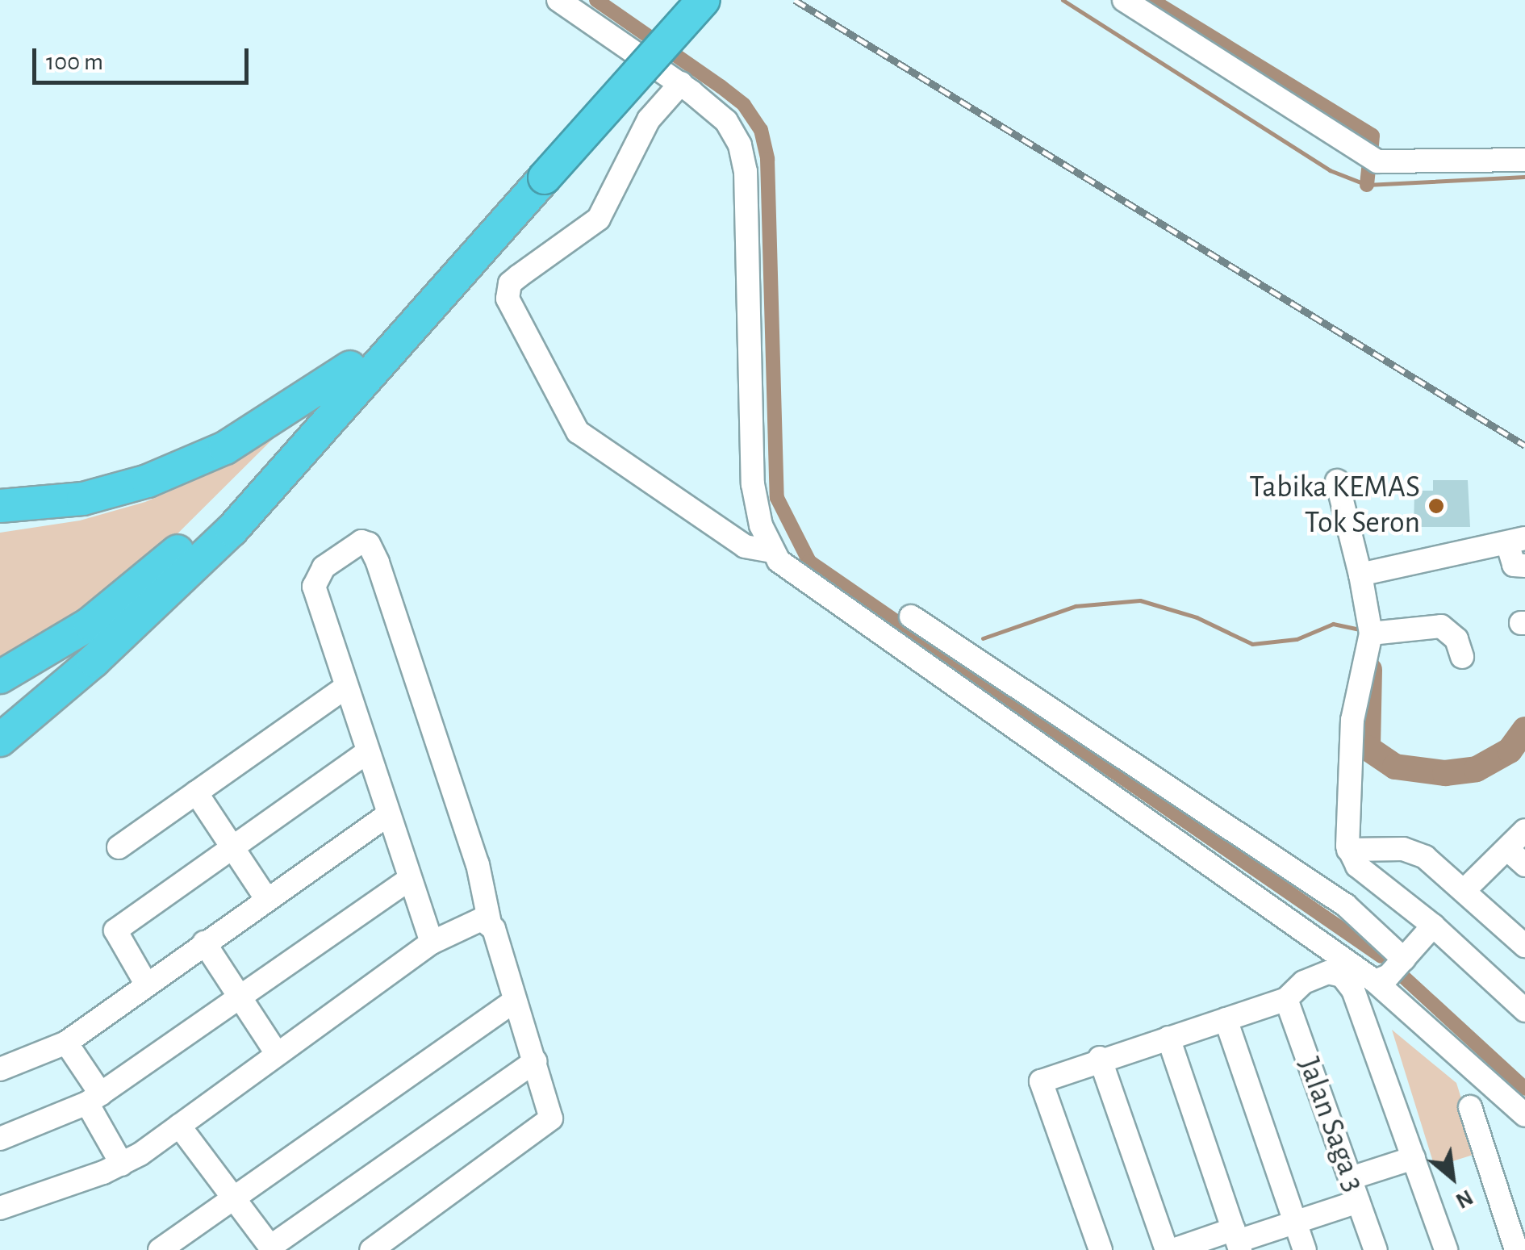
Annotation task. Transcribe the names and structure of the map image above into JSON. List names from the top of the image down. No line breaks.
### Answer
{"streets":{"street":["Jalan Saga 3"]},"places":["Tabika KEMAS Tok Seron"],"scale_bar":"100 m","north":"bottom right"}
